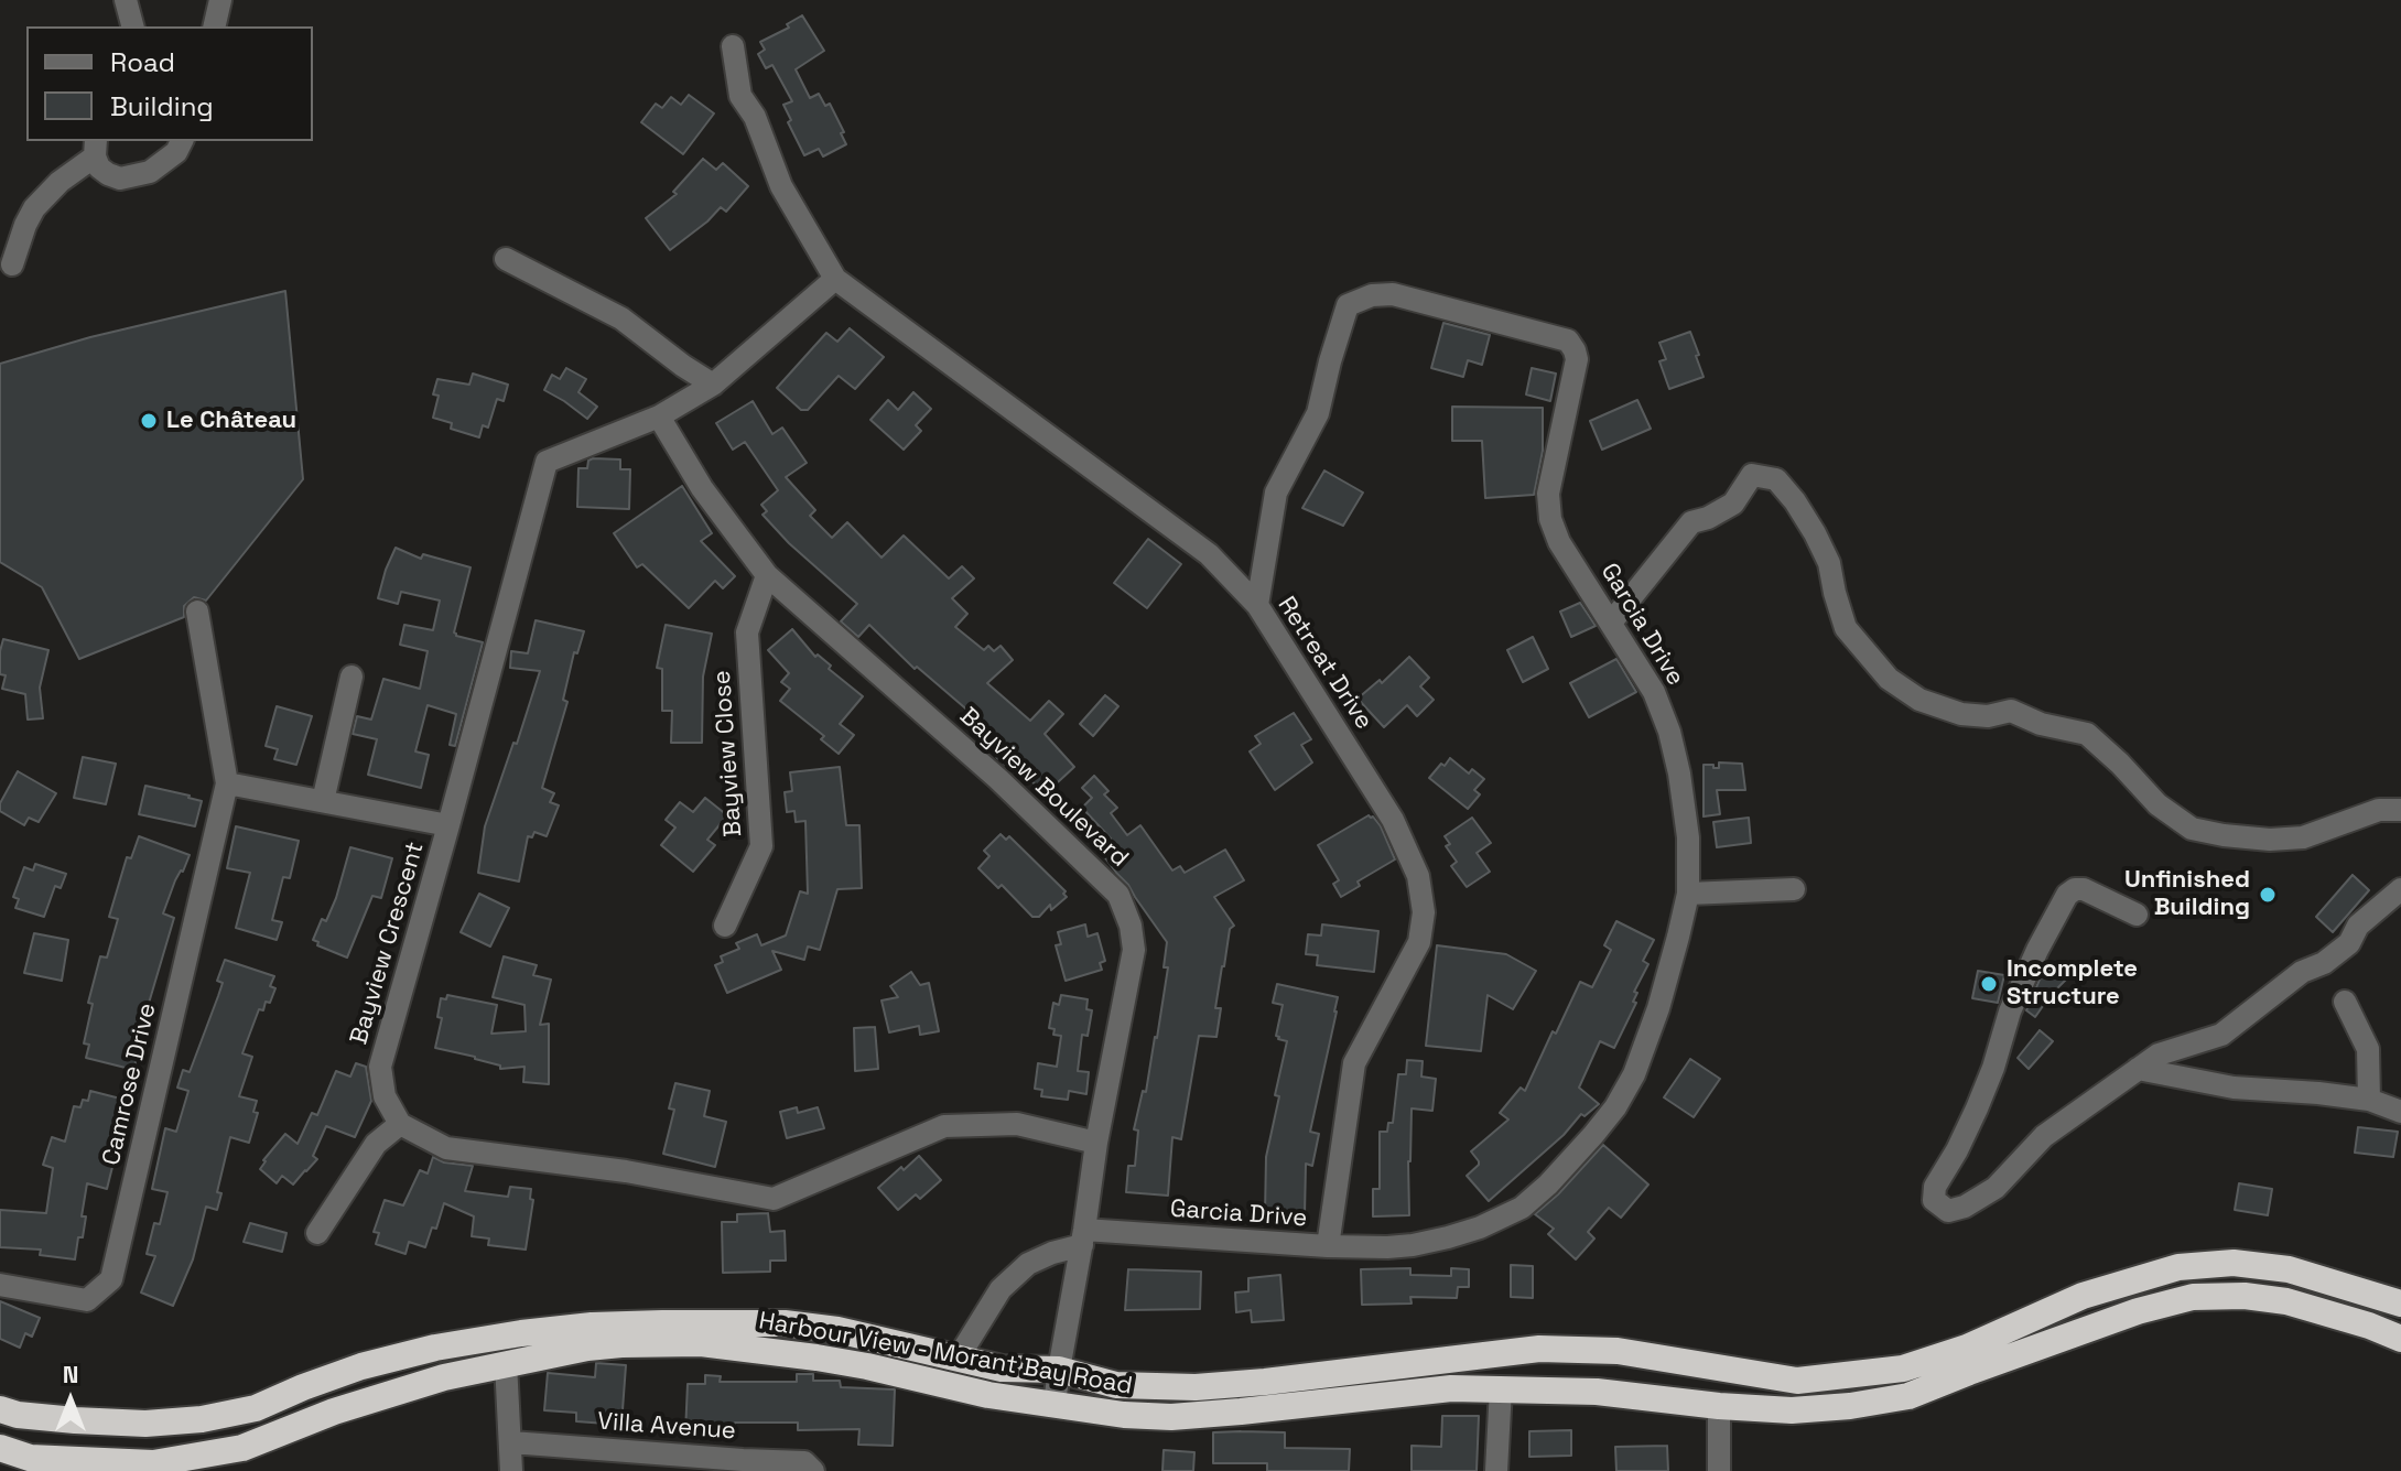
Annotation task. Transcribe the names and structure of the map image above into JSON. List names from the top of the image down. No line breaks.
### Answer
{"streets":{"highway":["Harbour View - Morant Bay Road"],"street":["Garcia Drive","Retreat Drive","Bayview Close","Bayview Boulevard","Bayview Crescent","Camrose Drive","Villa Avenue"]},"crossings":[["Garcia Drive","Retreat Drive"],["Garcia Drive","Bayview Boulevard"],["Retreat Drive","Bayview Crescent"],["Bayview Close","Bayview Boulevard"],["Bayview Boulevard","Bayview Crescent"],["Bayview Boulevard","Harbour View - Morant Bay Road"]],"places":["Le Château","Unfinished Building","Incomplete Structure"],"legend":["Road","Building"],"north":"top"}
